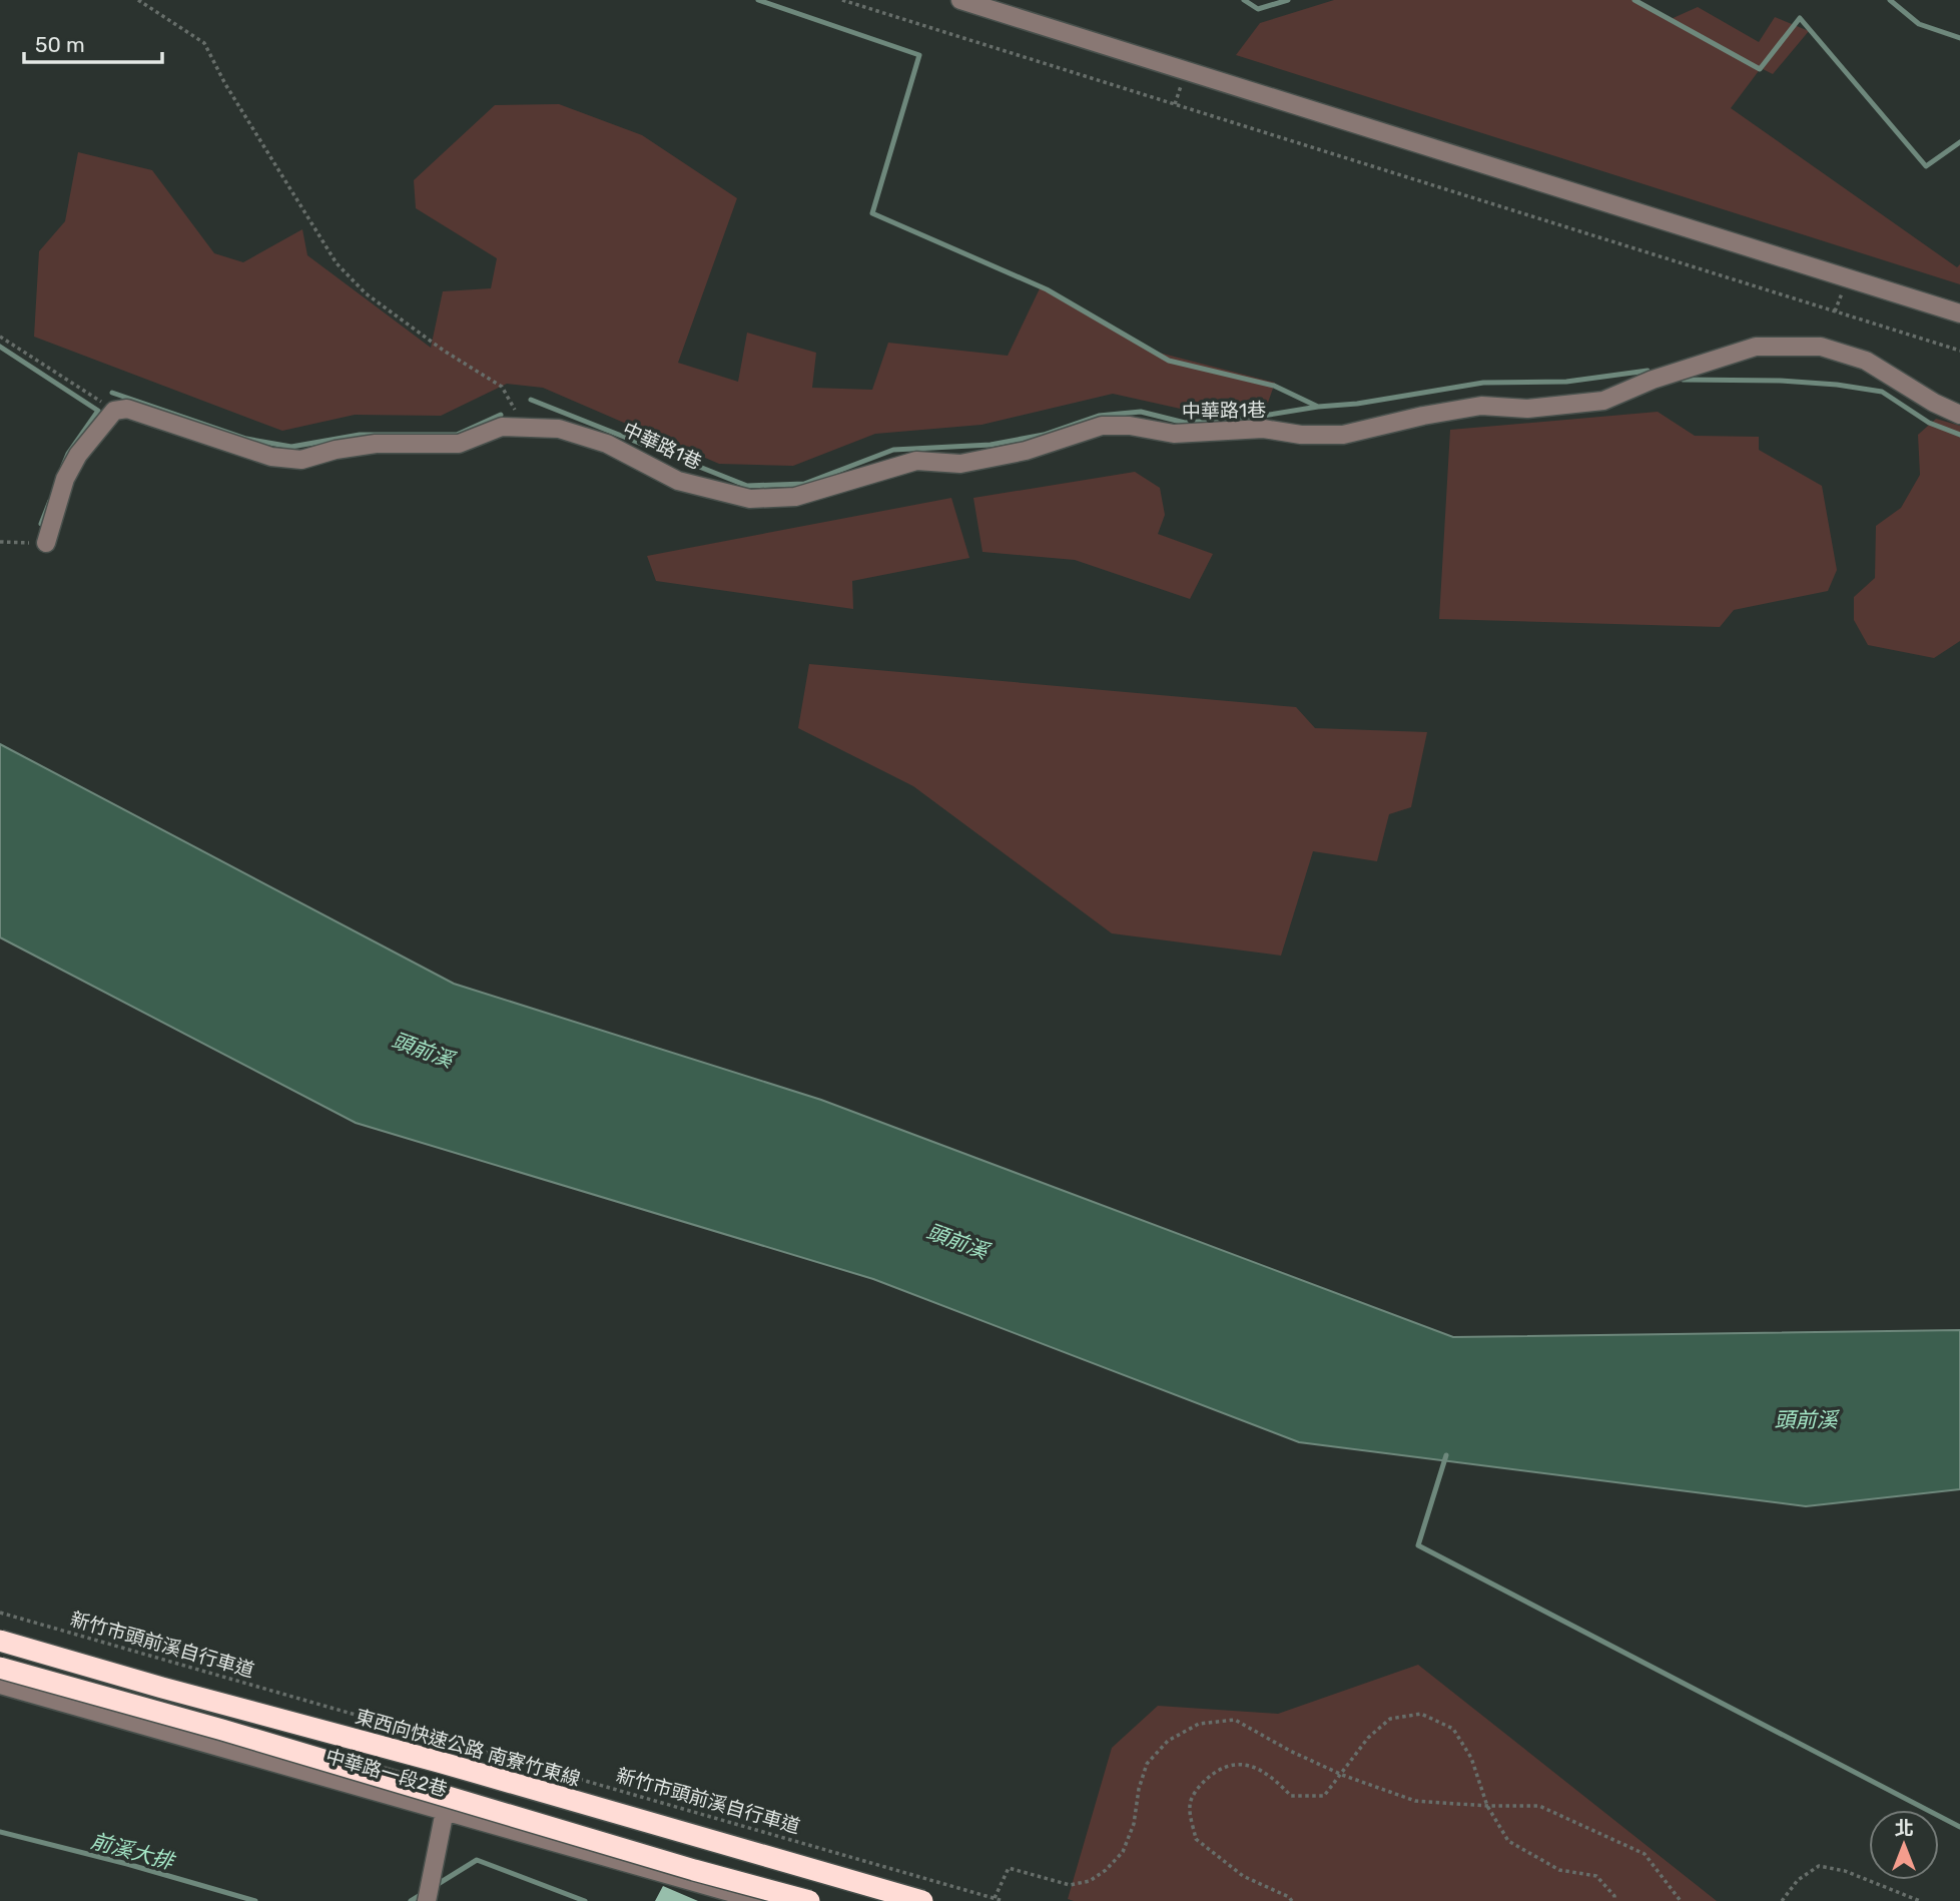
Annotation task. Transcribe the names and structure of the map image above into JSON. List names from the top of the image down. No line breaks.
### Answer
{"streets":{"highway":["東西向快速公路 南寮竹東線"],"street":["中華路1巷","中華路一段2巷"],"path":["新竹市頭前溪自行車道"]},"water":["頭前溪","前溪大排"],"scale_bar":"50 m","north":"top"}
